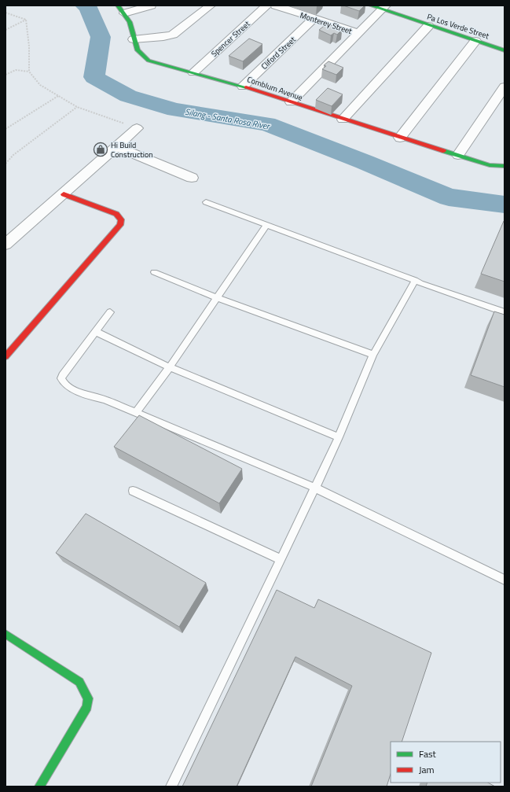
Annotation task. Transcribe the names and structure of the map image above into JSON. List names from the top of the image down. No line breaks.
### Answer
{"streets":{"street":["Monterey Street","Pa Los Verde Street","Spencer Street","Cliford Street","Comblum Avenue"]},"crossings":[["Monterey Street","Cliford Street"],["Spencer Street","Comblum Avenue"],["Cliford Street","Comblum Avenue"]],"water":["Silang - Santa Rosa River"],"places":{"shop":["Hi Build Construction"]},"legend":["Fast","Jam"]}
